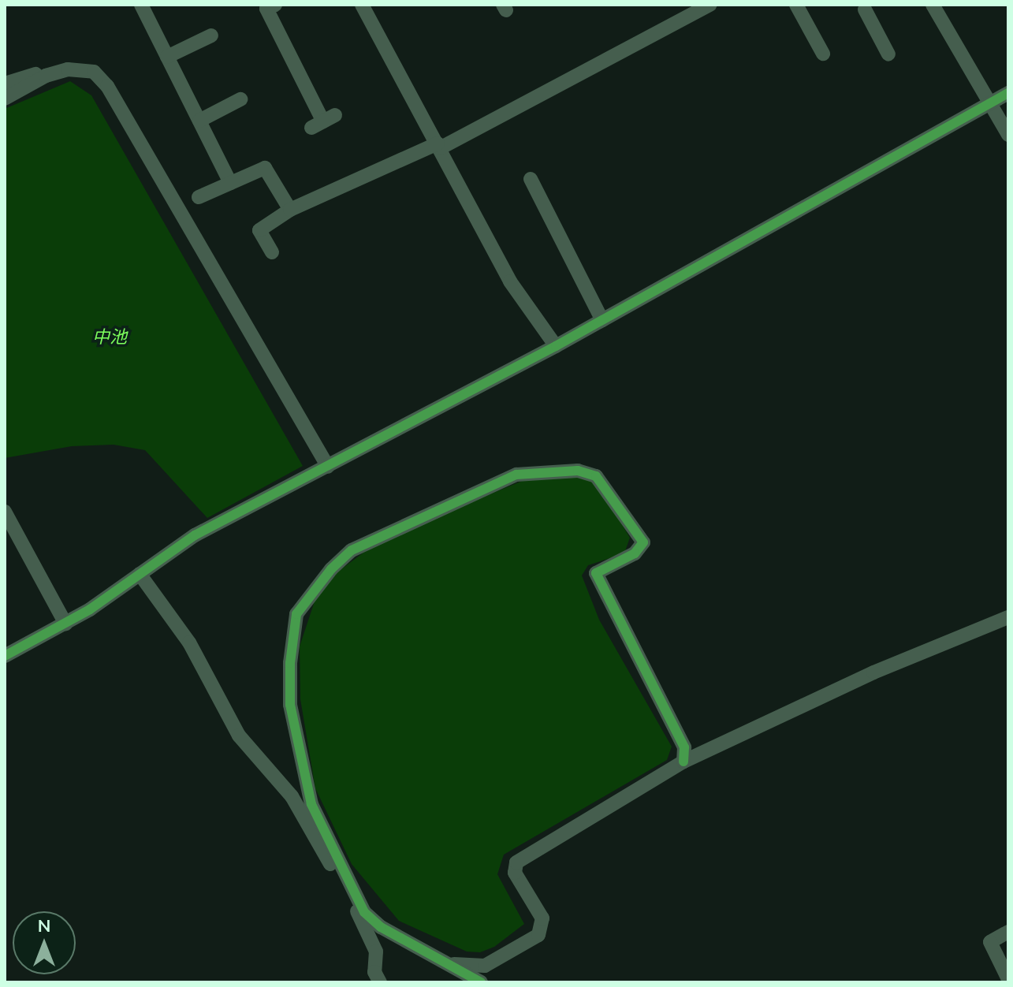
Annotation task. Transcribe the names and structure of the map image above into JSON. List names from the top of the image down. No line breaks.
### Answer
{"water":["中池"],"north":"top"}
